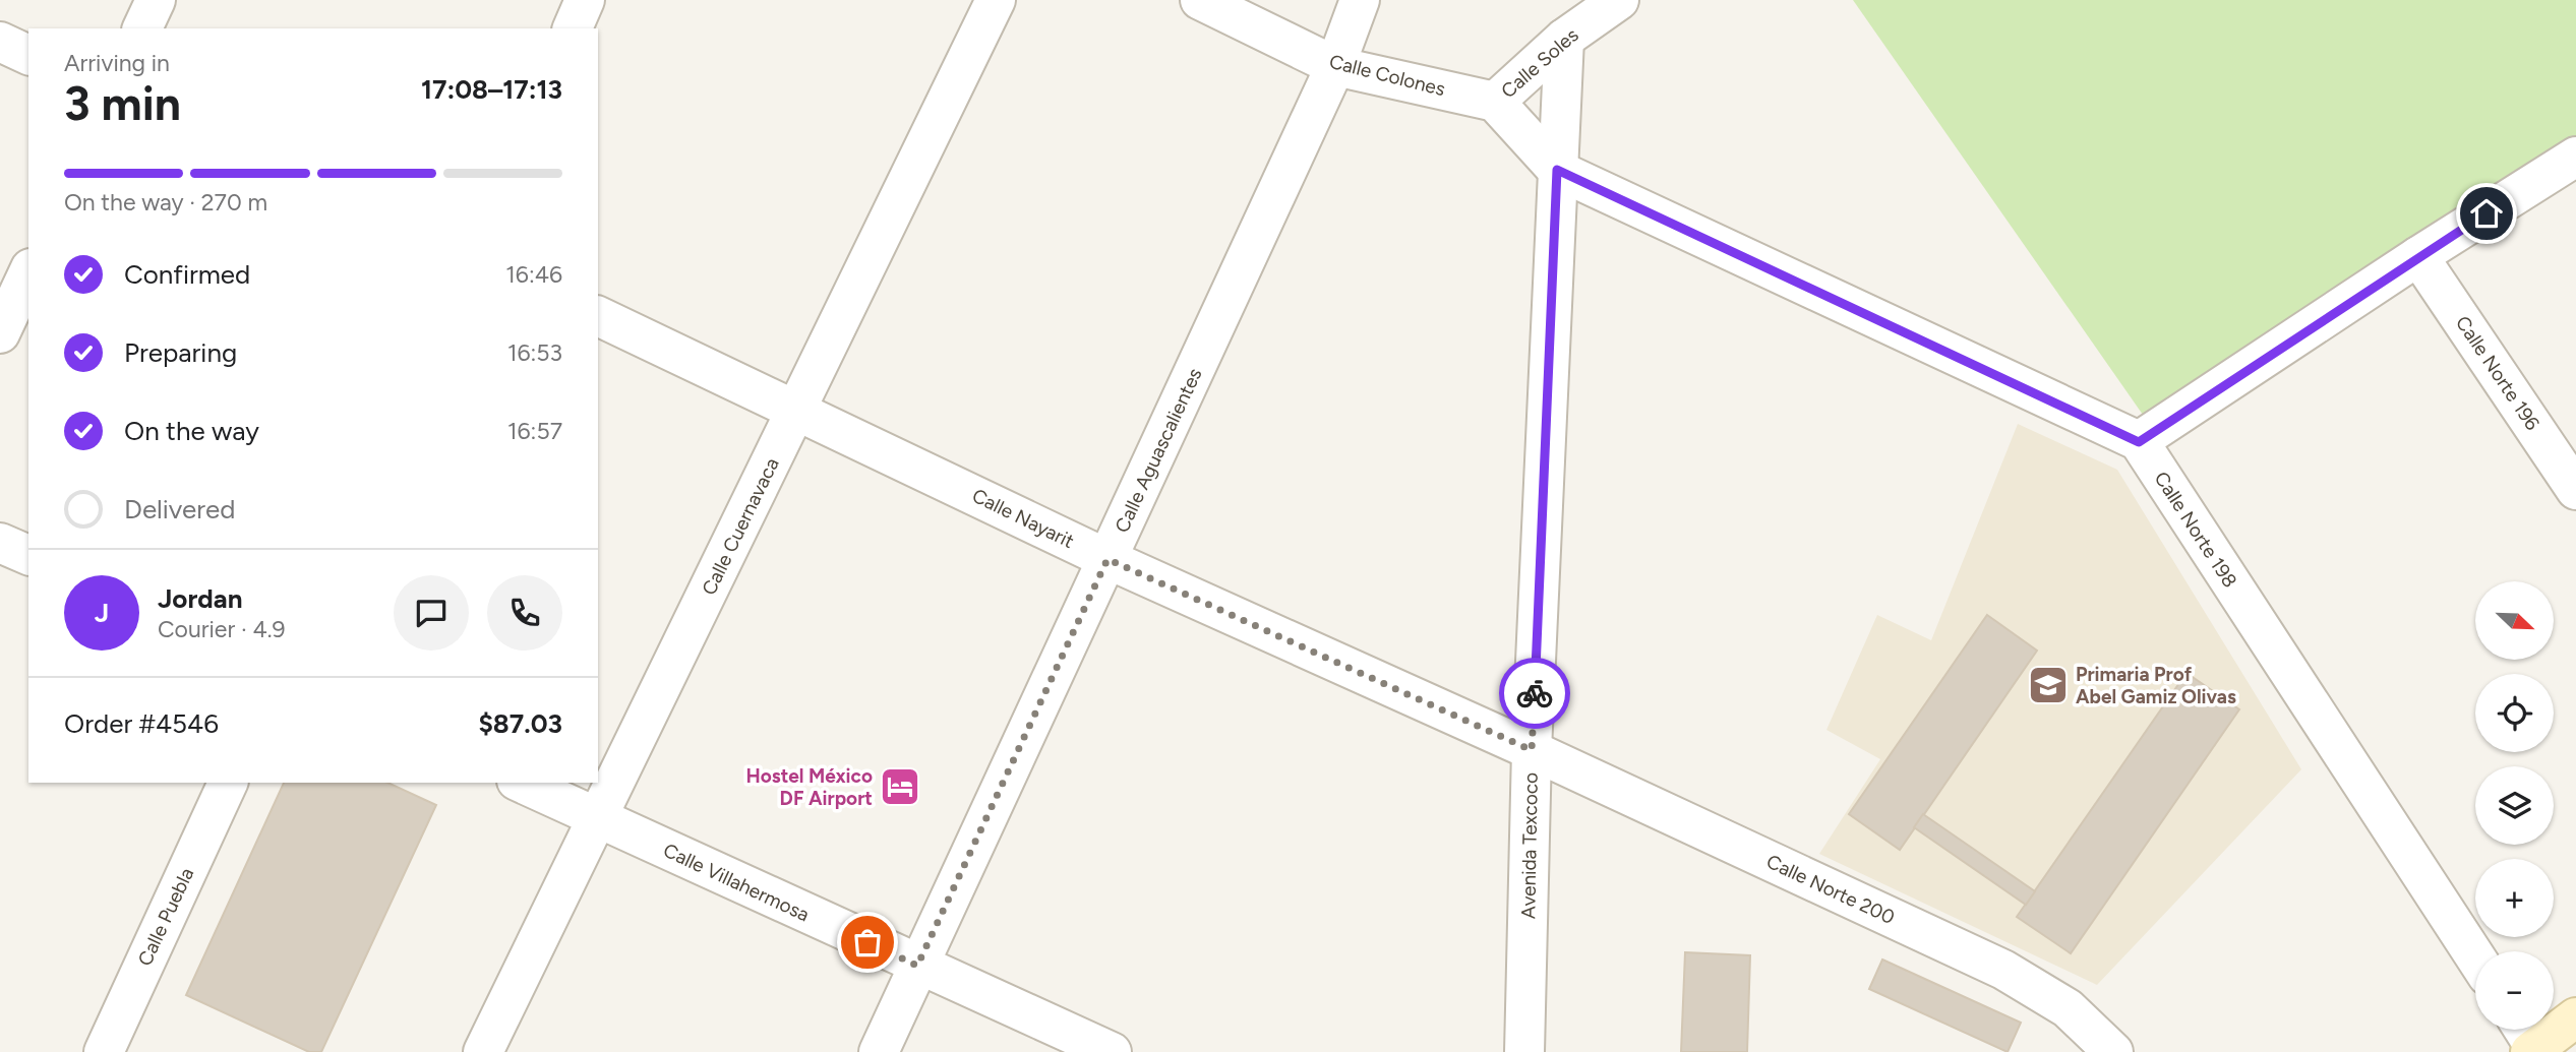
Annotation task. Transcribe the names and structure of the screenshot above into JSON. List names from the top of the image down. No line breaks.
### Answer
{"streets":{"street":["Calle Soles","Calle Colones","Calle Norte 196","Calle Aguascalientes","Calle Nayarit","Calle Cuernavaca","Calle Norte 198","Avenida Texcoco","Calle Villahermosa","Calle Norte 200","Calle Puebla"]},"crossings":[["Calle Soles","Calle Colones"],["Calle Soles","Avenida Texcoco"],["Calle Colones","Calle Aguascalientes"],["Calle Aguascalientes","Calle Nayarit"],["Calle Aguascalientes","Calle Villahermosa"],["Calle Nayarit","Calle Cuernavaca"],["Calle Nayarit","Avenida Texcoco"],["Calle Nayarit","Calle Norte 200"],["Calle Cuernavaca","Calle Villahermosa"],["Avenida Texcoco","Calle Norte 200"]],"places":{"school or university":["Primaria Prof Abel Gamiz Olivas"],"hotel":["Hostel México DF Airport"]},"north":"bottom right","page":{"heading":["3 min","Arriving in","17:08–17:13"],"panel":["Jordan","Courier · 4.9","Order #4546","$87.03"],"bar":"On the way · 270 m","list":[["Confirmed","16:46"],["Preparing","16:53"],["On the way","16:57"],"Delivered"],"round":"J","map_buttons":["+","−"]}}
